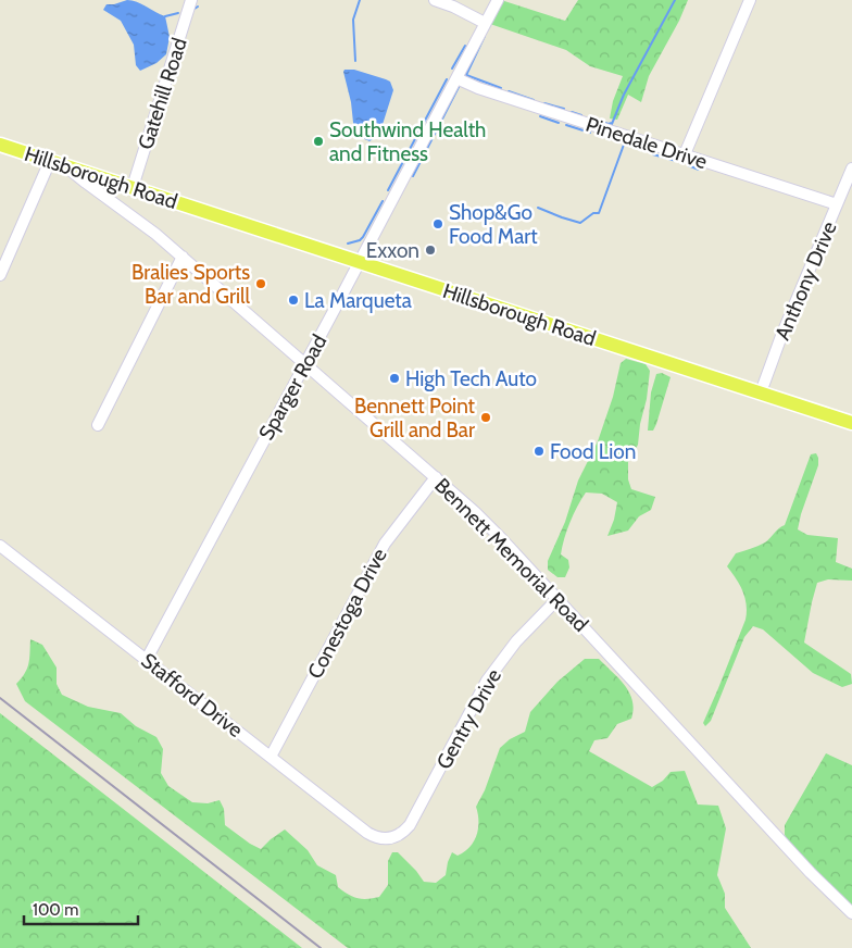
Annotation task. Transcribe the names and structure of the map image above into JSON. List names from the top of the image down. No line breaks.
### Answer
{"streets":{"main road":["Hillsborough Road"],"street":["Gatehill Road","Pinedale Drive","Anthony Drive","Sparger Road","Bennett Memorial Road","Conestoga Drive","Stafford Drive","Gentry Drive"]},"crossings":[["Gatehill Road","Hillsborough Road"],["Pinedale Drive","Anthony Drive"],["Pinedale Drive","Sparger Road"],["Hillsborough Road","Anthony Drive"],["Hillsborough Road","Sparger Road"],["Hillsborough Road","Bennett Memorial Road"],["Sparger Road","Bennett Memorial Road"],["Sparger Road","Stafford Drive"],["Bennett Memorial Road","Conestoga Drive"],["Bennett Memorial Road","Gentry Drive"],["Conestoga Drive","Stafford Drive"],["Stafford Drive","Gentry Drive"]],"places":["Southwind Health and Fitness","Shop&Go Food Mart","Exxon","Bralies Sports Bar and Grill","La Marqueta","High Tech Auto","Bennett Point Grill and Bar","Food Lion"],"scale_bar":"100 m"}
